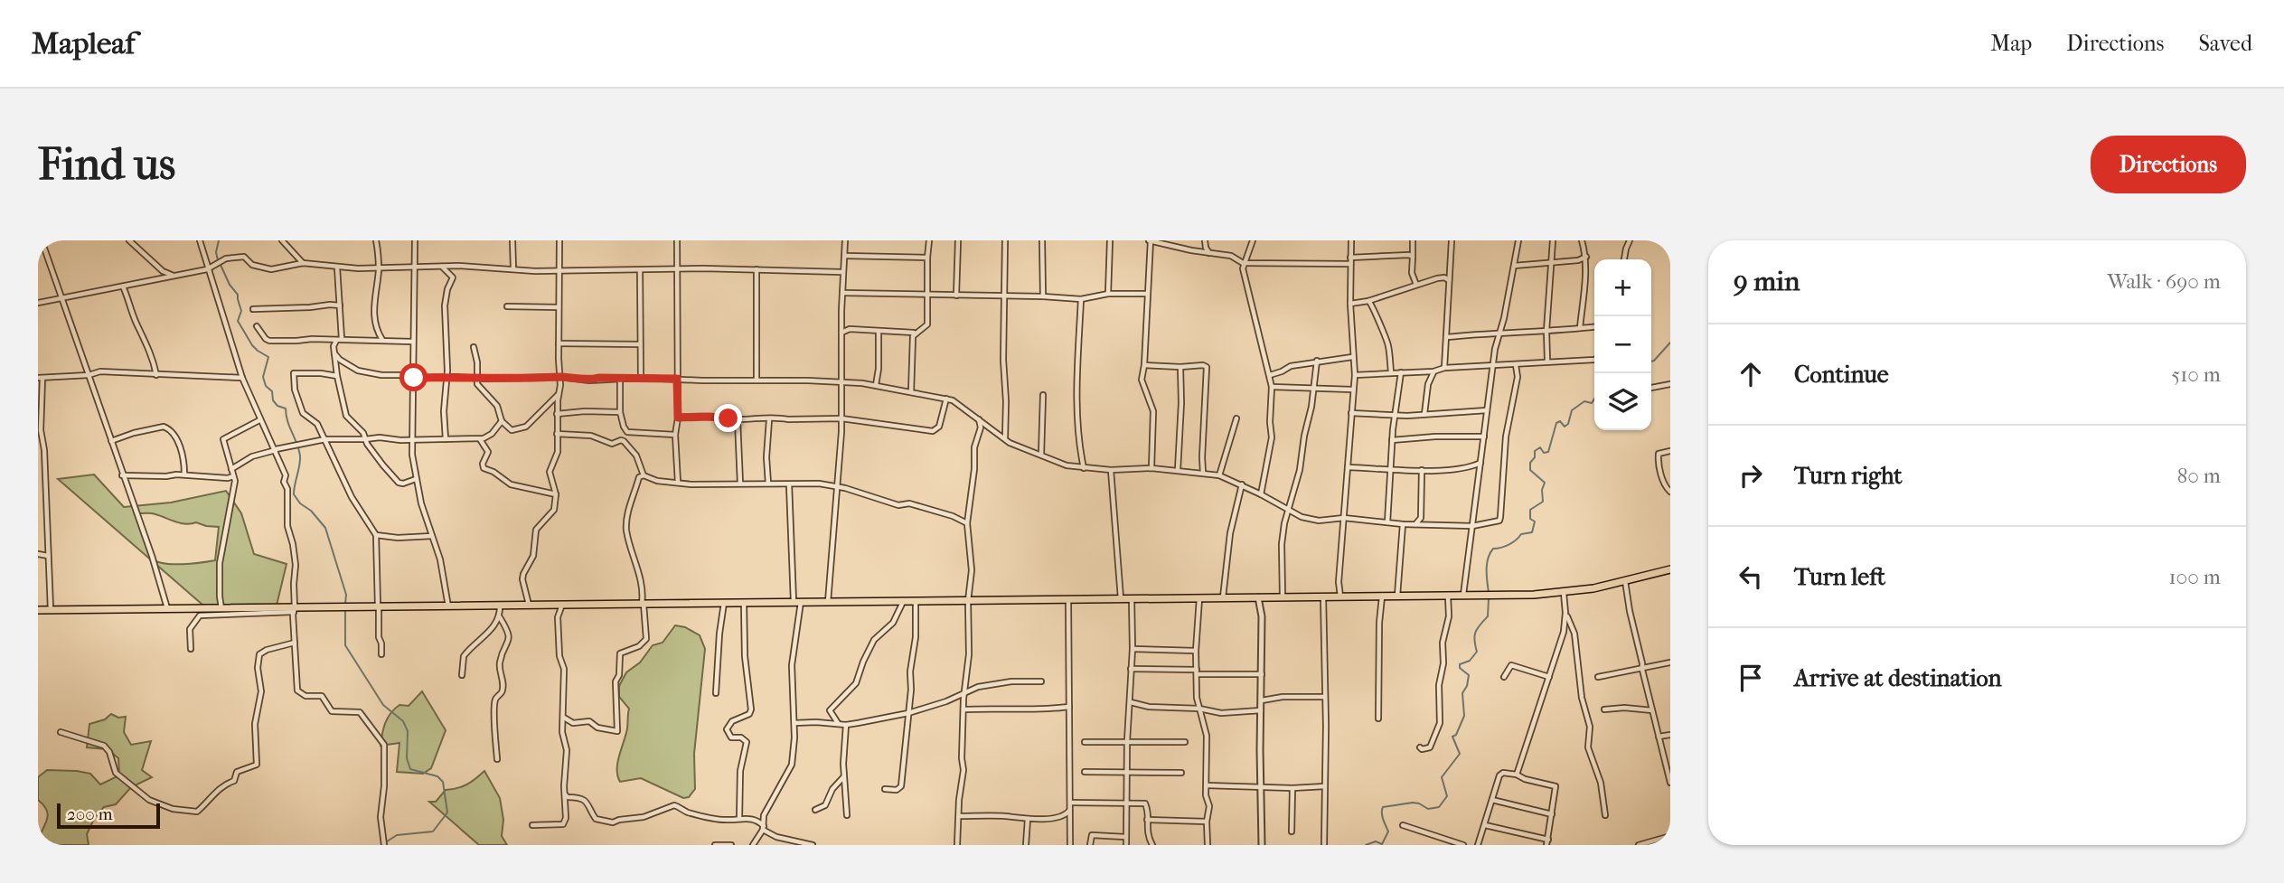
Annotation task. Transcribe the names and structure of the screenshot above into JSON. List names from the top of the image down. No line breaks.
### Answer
{"scale_bar":"200 m","page":{"header":"Mapleaf","nav":["Map","Directions","Saved"],"buttons":"Directions","title":"Find us","heading":["9 min","Walk · 690 m"],"map_buttons":["+","−"],"list":[["Continue","510 m"],["Turn right","80 m"],["Turn left","100 m"],"Arrive at destination"],"scale":"200 m"}}
